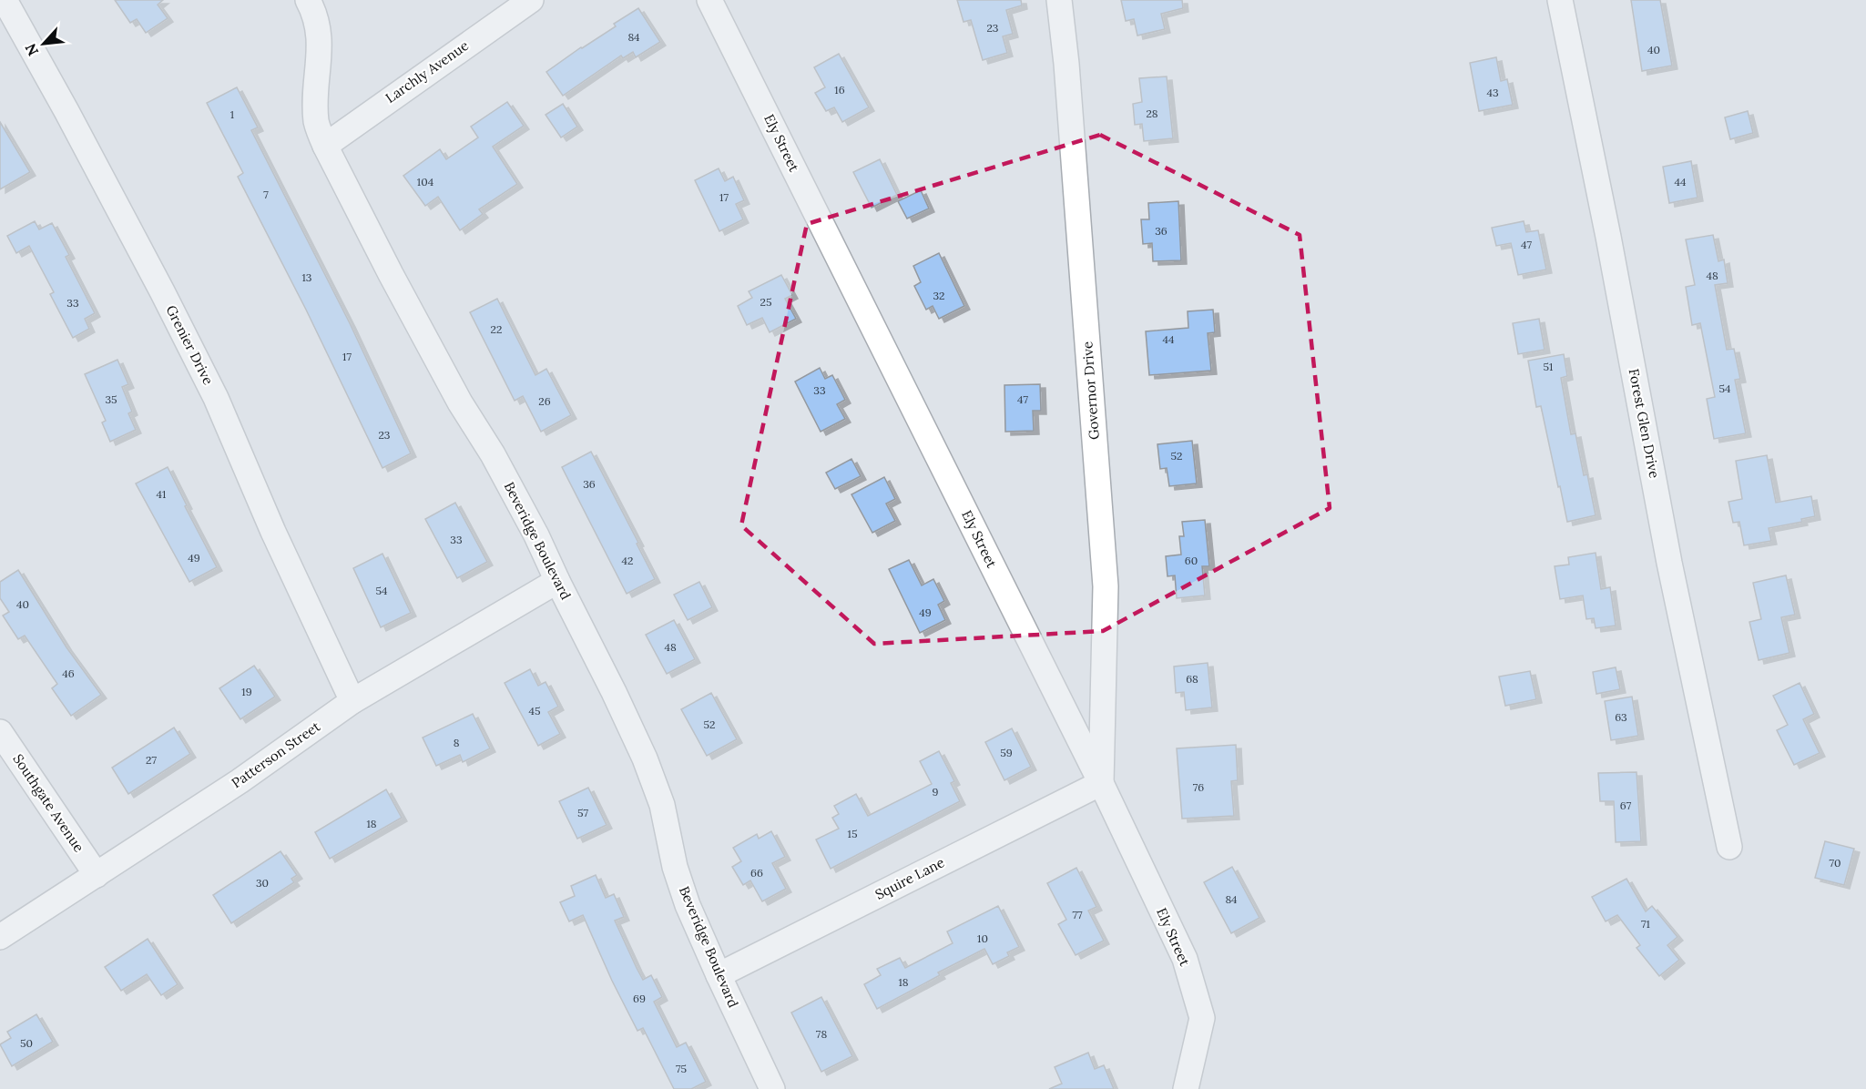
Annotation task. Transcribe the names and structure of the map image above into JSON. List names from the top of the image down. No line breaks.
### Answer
{"streets":{"street":["Larchly Avenue","Ely Street","Grenier Drive","Governor Drive","Forest Glen Drive","Beveridge Boulevard","Patterson Street","Southgate Avenue","Squire Lane"]},"crossings":[["Larchly Avenue","Beveridge Boulevard"],["Ely Street","Governor Drive"],["Ely Street","Squire Lane"],["Grenier Drive","Patterson Street"],["Governor Drive","Squire Lane"],["Beveridge Boulevard","Patterson Street"],["Beveridge Boulevard","Squire Lane"],["Patterson Street","Southgate Avenue"]],"house_numbers":["23","84","40","16","43","28","1","104","44","7","17","36","47","48","13","32","25","33","22","44","17","51","54","33","35","47","26","23","52","36","41","33","49","42","60","54","40","49","48","46","68","19","45","63","52","8","59","27","76","9","67","57","18","15","70","66","30","84","77","71","10","18","69","78","50","75"],"north":"bottom left"}
